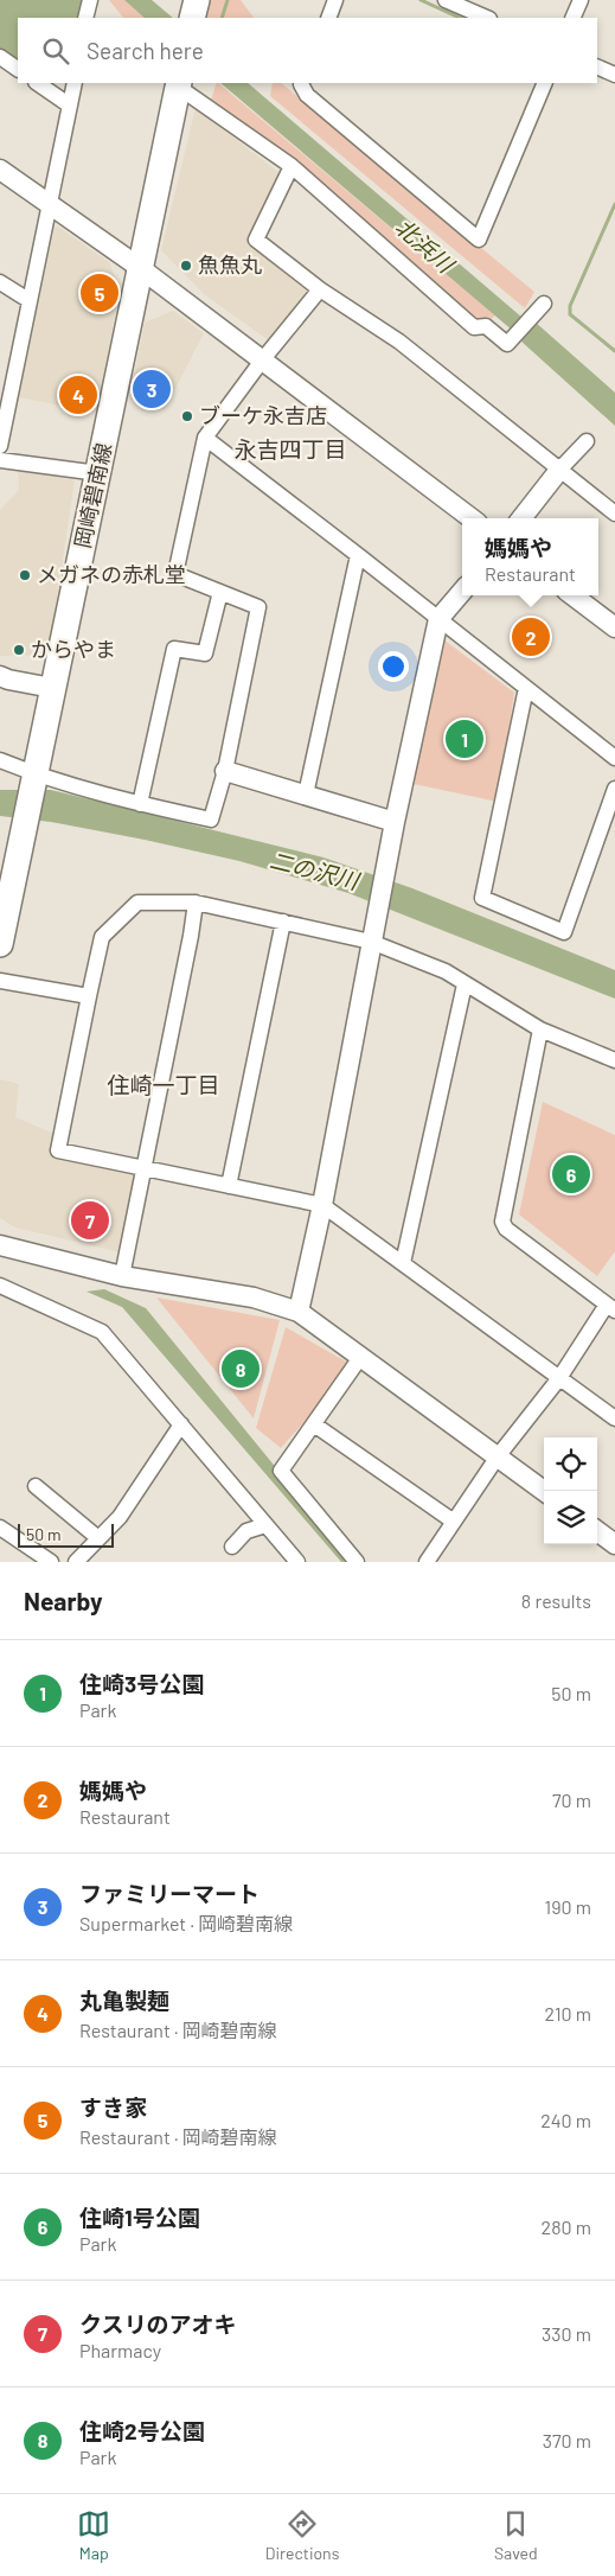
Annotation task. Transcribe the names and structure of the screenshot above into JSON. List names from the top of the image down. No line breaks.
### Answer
{"streets":{"main road":["岡崎碧南線"]},"districts":["永吉四丁目","住崎一丁目"],"water":["北浜川","二の沢川"],"places":["魚魚丸","ブーケ永吉店","メガネの赤札堂","からやま"],"scale_bar":"50 m","page":{"search":"Search here","pins":["5","3","4","2","1","6","7","8"],"popup":["媽媽や","Restaurant"],"scale":"50 m","heading":["Nearby","8 results"],"list":[{"mark":"1","name":"住崎3号公園","note":"Park","value":"50 m"},{"mark":"2","name":"媽媽や","note":"Restaurant","value":"70 m"},{"mark":"3","name":"ファミリーマート","note":"Supermarket · 岡崎碧南線","value":"190 m"},{"mark":"4","name":"丸亀製麺","note":"Restaurant · 岡崎碧南線","value":"210 m"},{"mark":"5","name":"すき家","note":"Restaurant · 岡崎碧南線","value":"240 m"},{"mark":"6","name":"住崎1号公園","note":"Park","value":"280 m"},{"mark":"7","name":"クスリのアオキ","note":"Pharmacy","value":"330 m"},{"mark":"8","name":"住崎2号公園","note":"Park","value":"370 m"}],"nav":["Map","Directions","Saved"]}}
